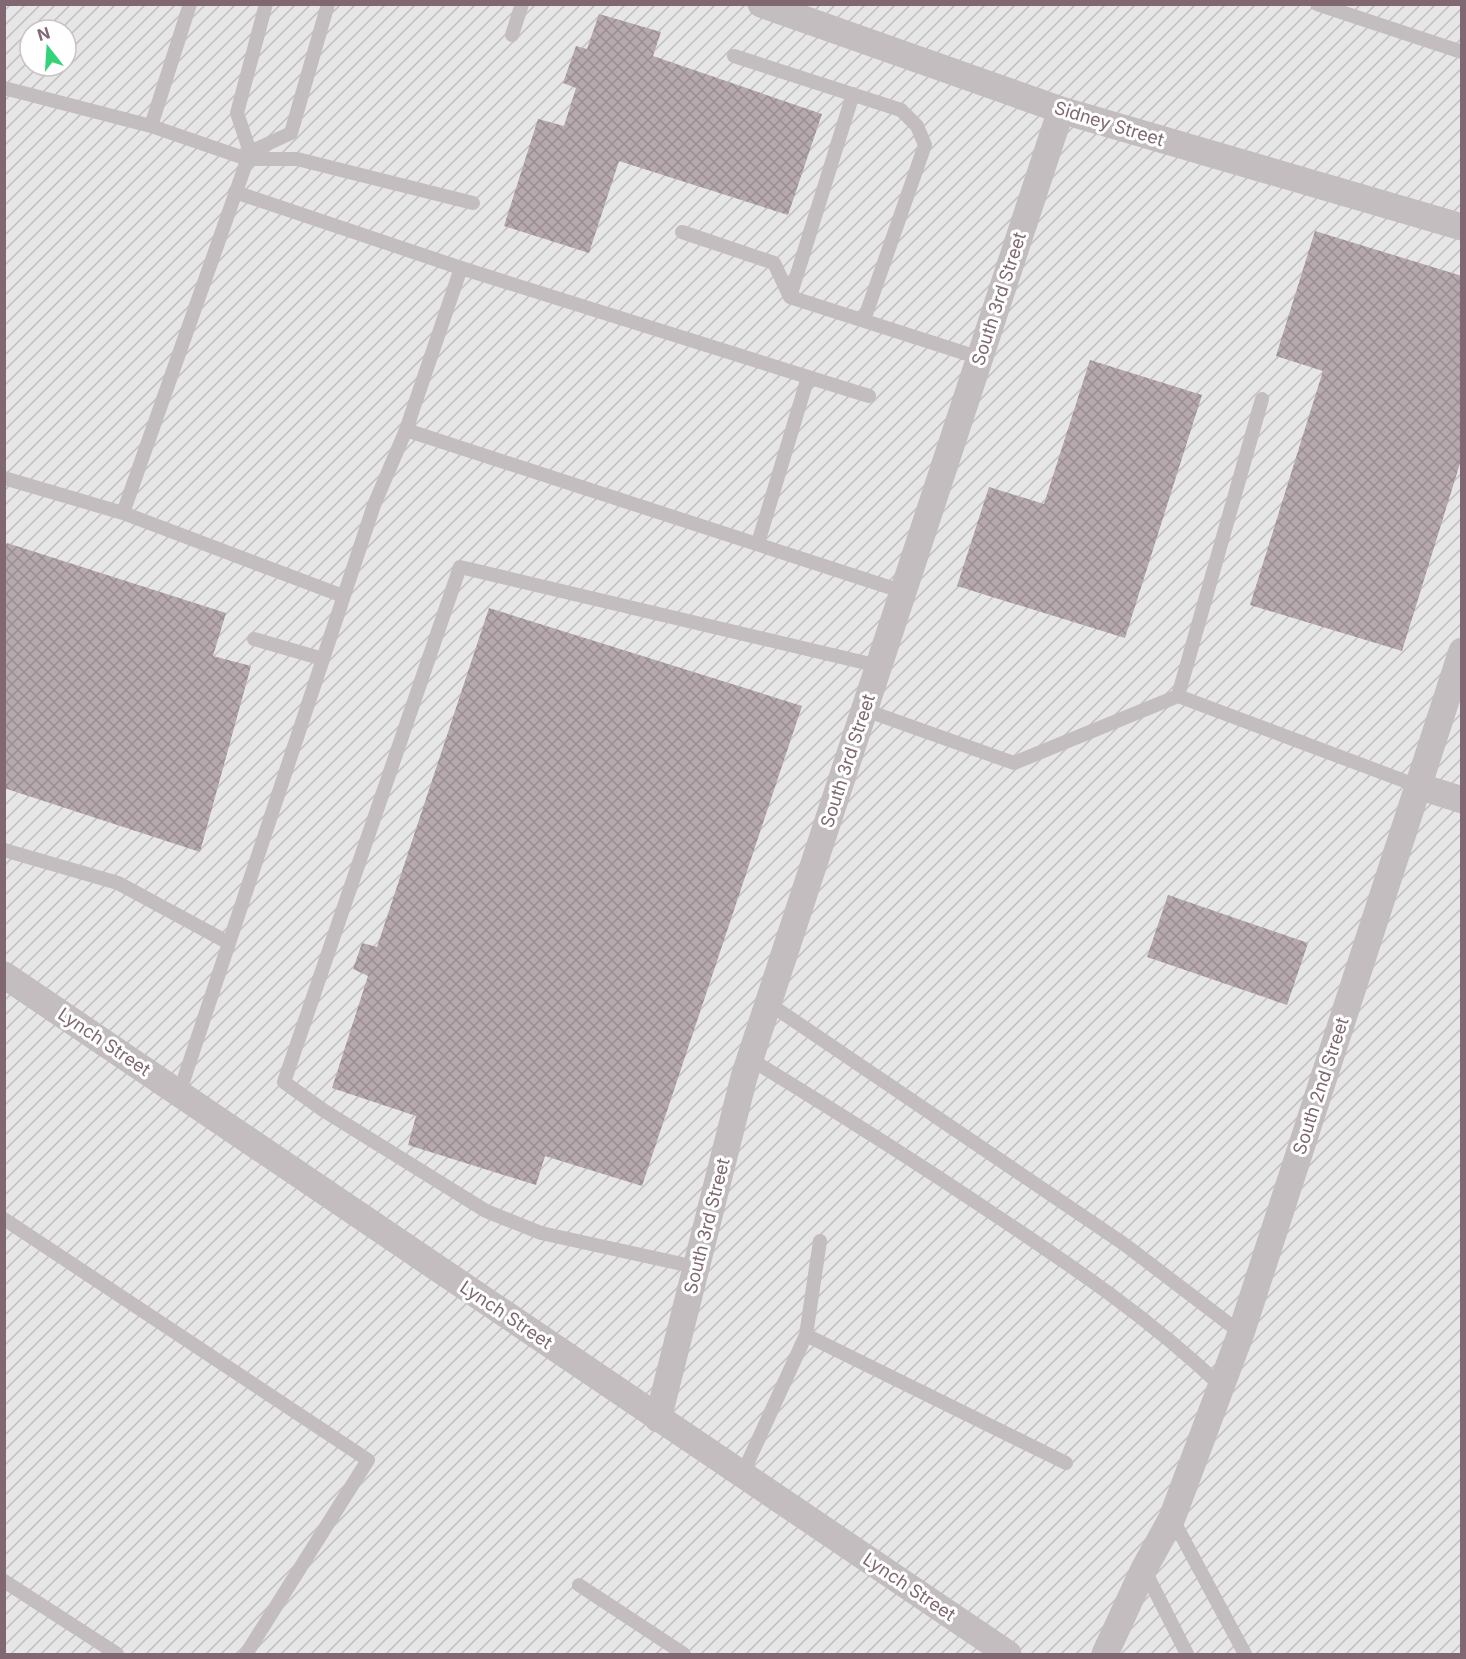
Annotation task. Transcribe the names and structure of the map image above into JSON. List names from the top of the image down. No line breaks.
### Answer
{"streets":{"street":["Sidney Street","South 3rd Street","Lynch Street","South 2nd Street"]},"crossings":[["Sidney Street","South 3rd Street"],["South 3rd Street","Lynch Street"]],"north":"top"}
